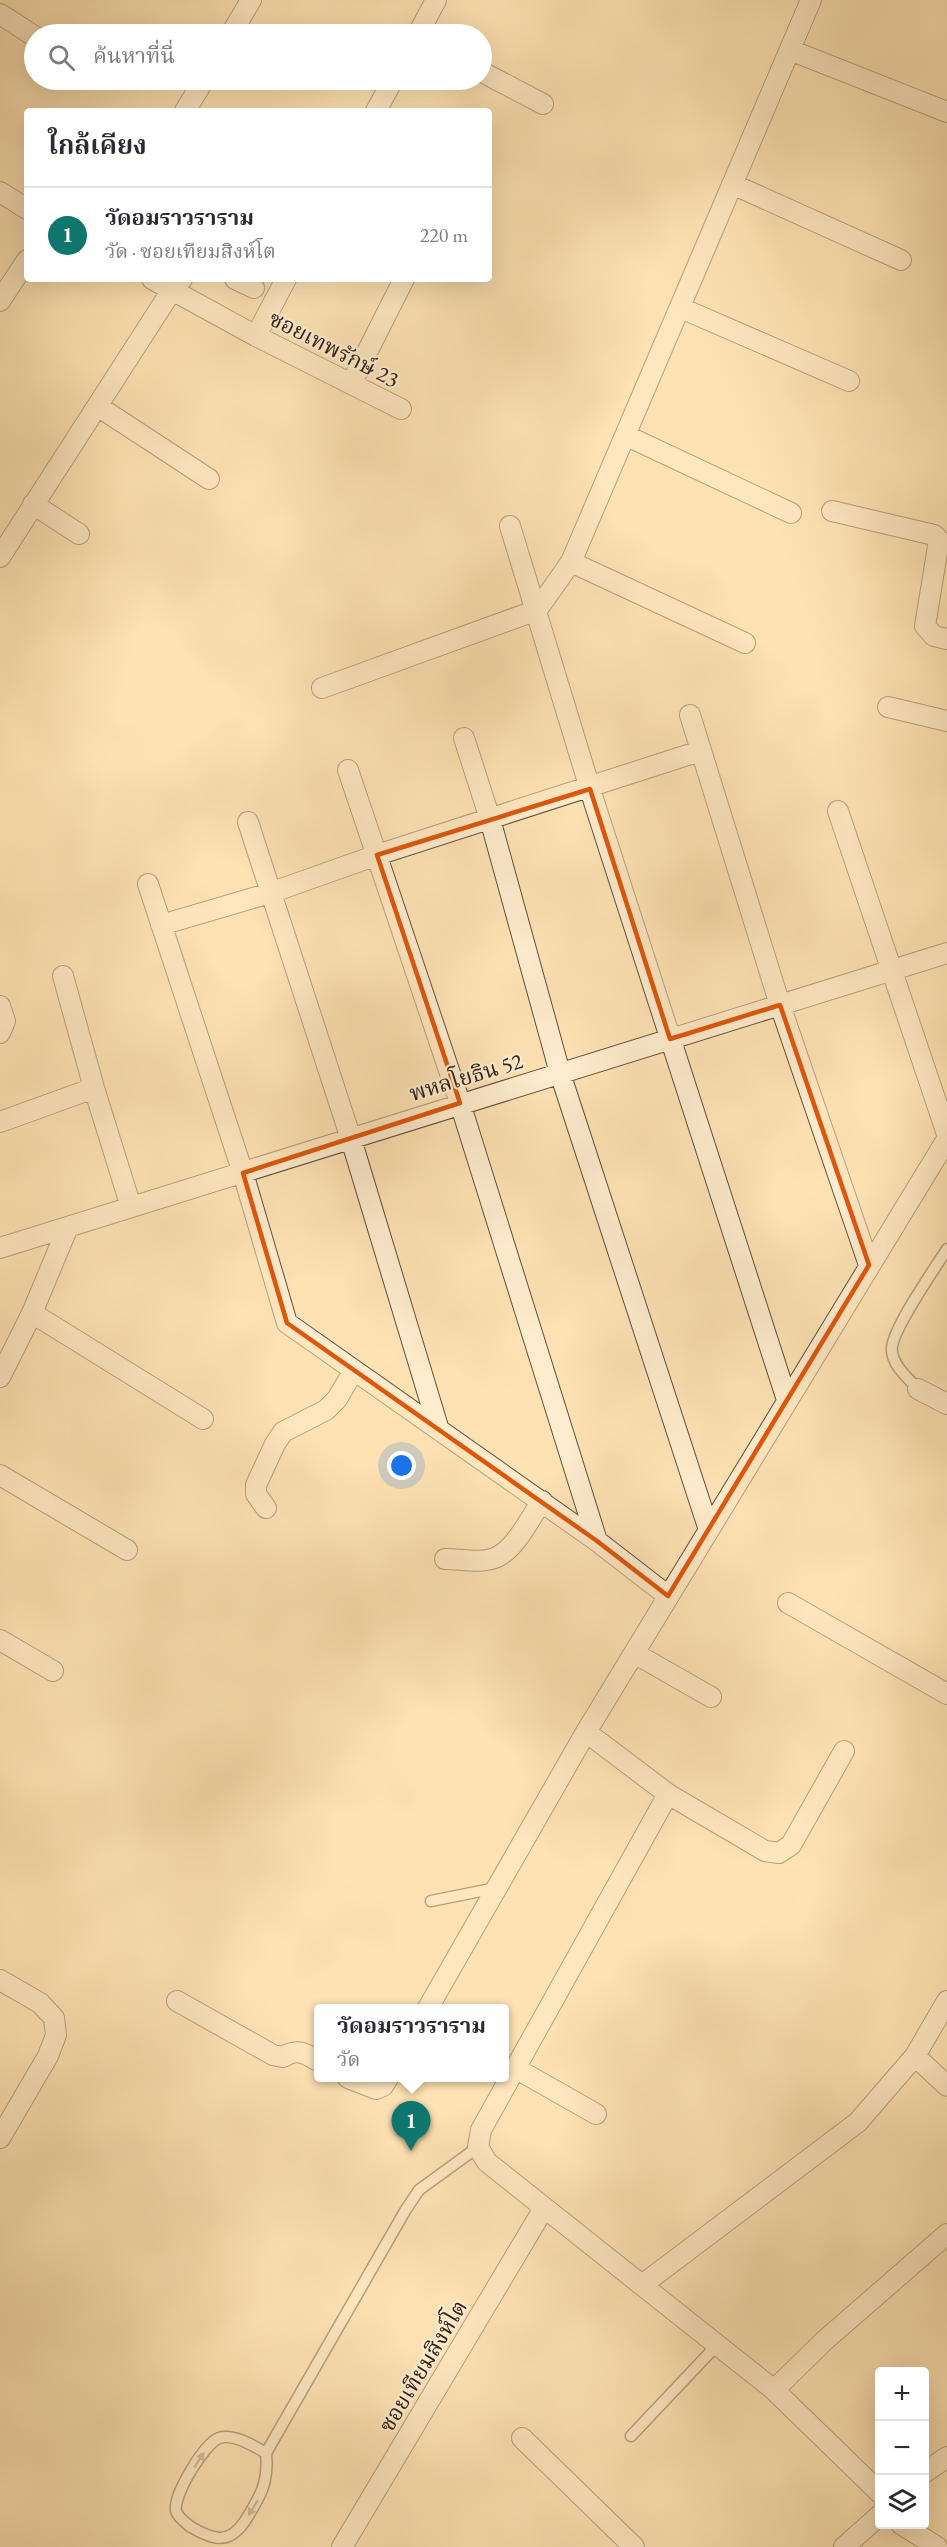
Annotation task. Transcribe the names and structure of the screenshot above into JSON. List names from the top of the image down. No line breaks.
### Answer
{"streets":{"street":["ซอยเทพรักษ์ 23","พหลโยธิน 52","ซอยเทียมสิงห์โต"]},"page":{"search":"ค้นหาที่นี่","heading":"ใกล้เคียง","list":[{"mark":"1","name":"วัดอมราวราราม","note":"วัด · ซอยเทียมสิงห์โต","value":"220 m"}],"popup":["วัดอมราวราราม","วัด"],"pins":"1","map_buttons":["+","−"]}}
